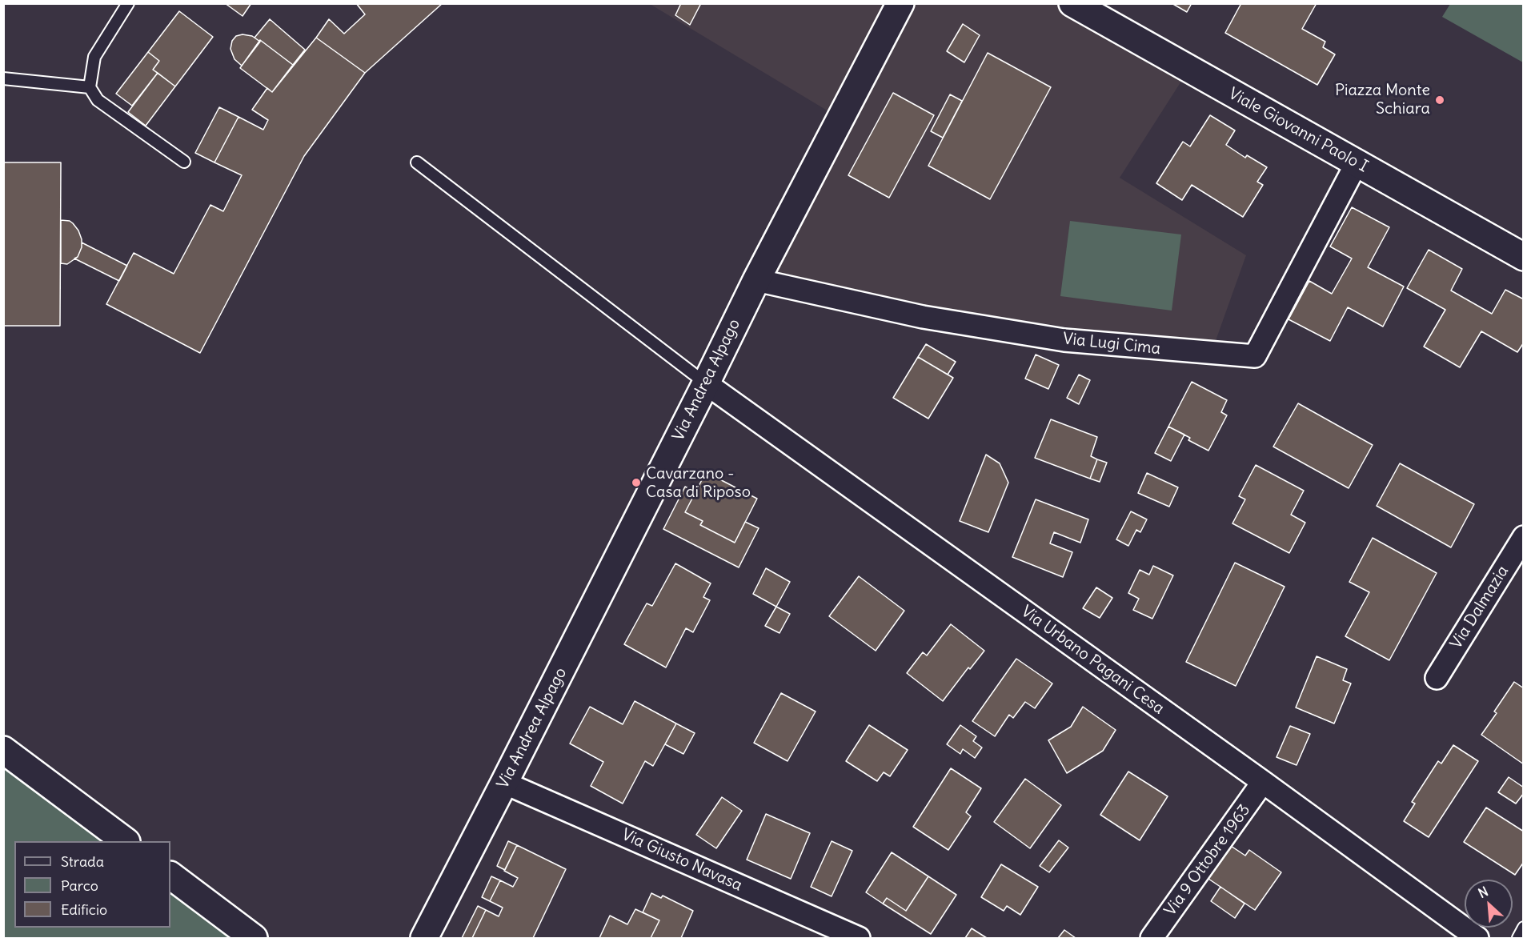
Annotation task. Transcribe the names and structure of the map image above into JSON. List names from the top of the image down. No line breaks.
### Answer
{"streets":{"street":["Viale Giovanni Paolo I","Via Lugi Cima","Via Andrea Alpago","Via Dalmazia","Via Urbano Pagani Cesa","Via Giusto Navasa","Via 9 Ottobre 1963"]},"crossings":[["Viale Giovanni Paolo I","Via Lugi Cima"],["Via Lugi Cima","Via Andrea Alpago"],["Via Andrea Alpago","Via Urbano Pagani Cesa"],["Via Andrea Alpago","Via Giusto Navasa"],["Via Urbano Pagani Cesa","Via 9 Ottobre 1963"]],"places":["Piazza Monte Schiara","Cavarzano - Casa di Riposo"],"legend":["Strada","Parco","Edificio"],"north":"top left"}
